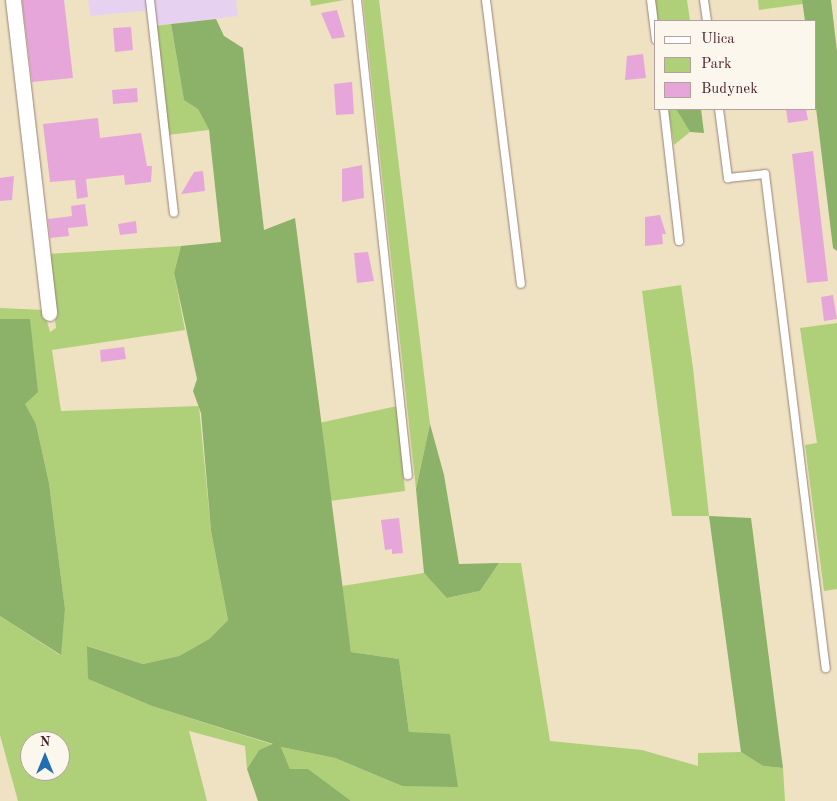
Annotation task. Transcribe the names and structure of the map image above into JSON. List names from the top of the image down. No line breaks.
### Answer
{"legend":["Ulica","Park","Budynek"],"north":"top"}
